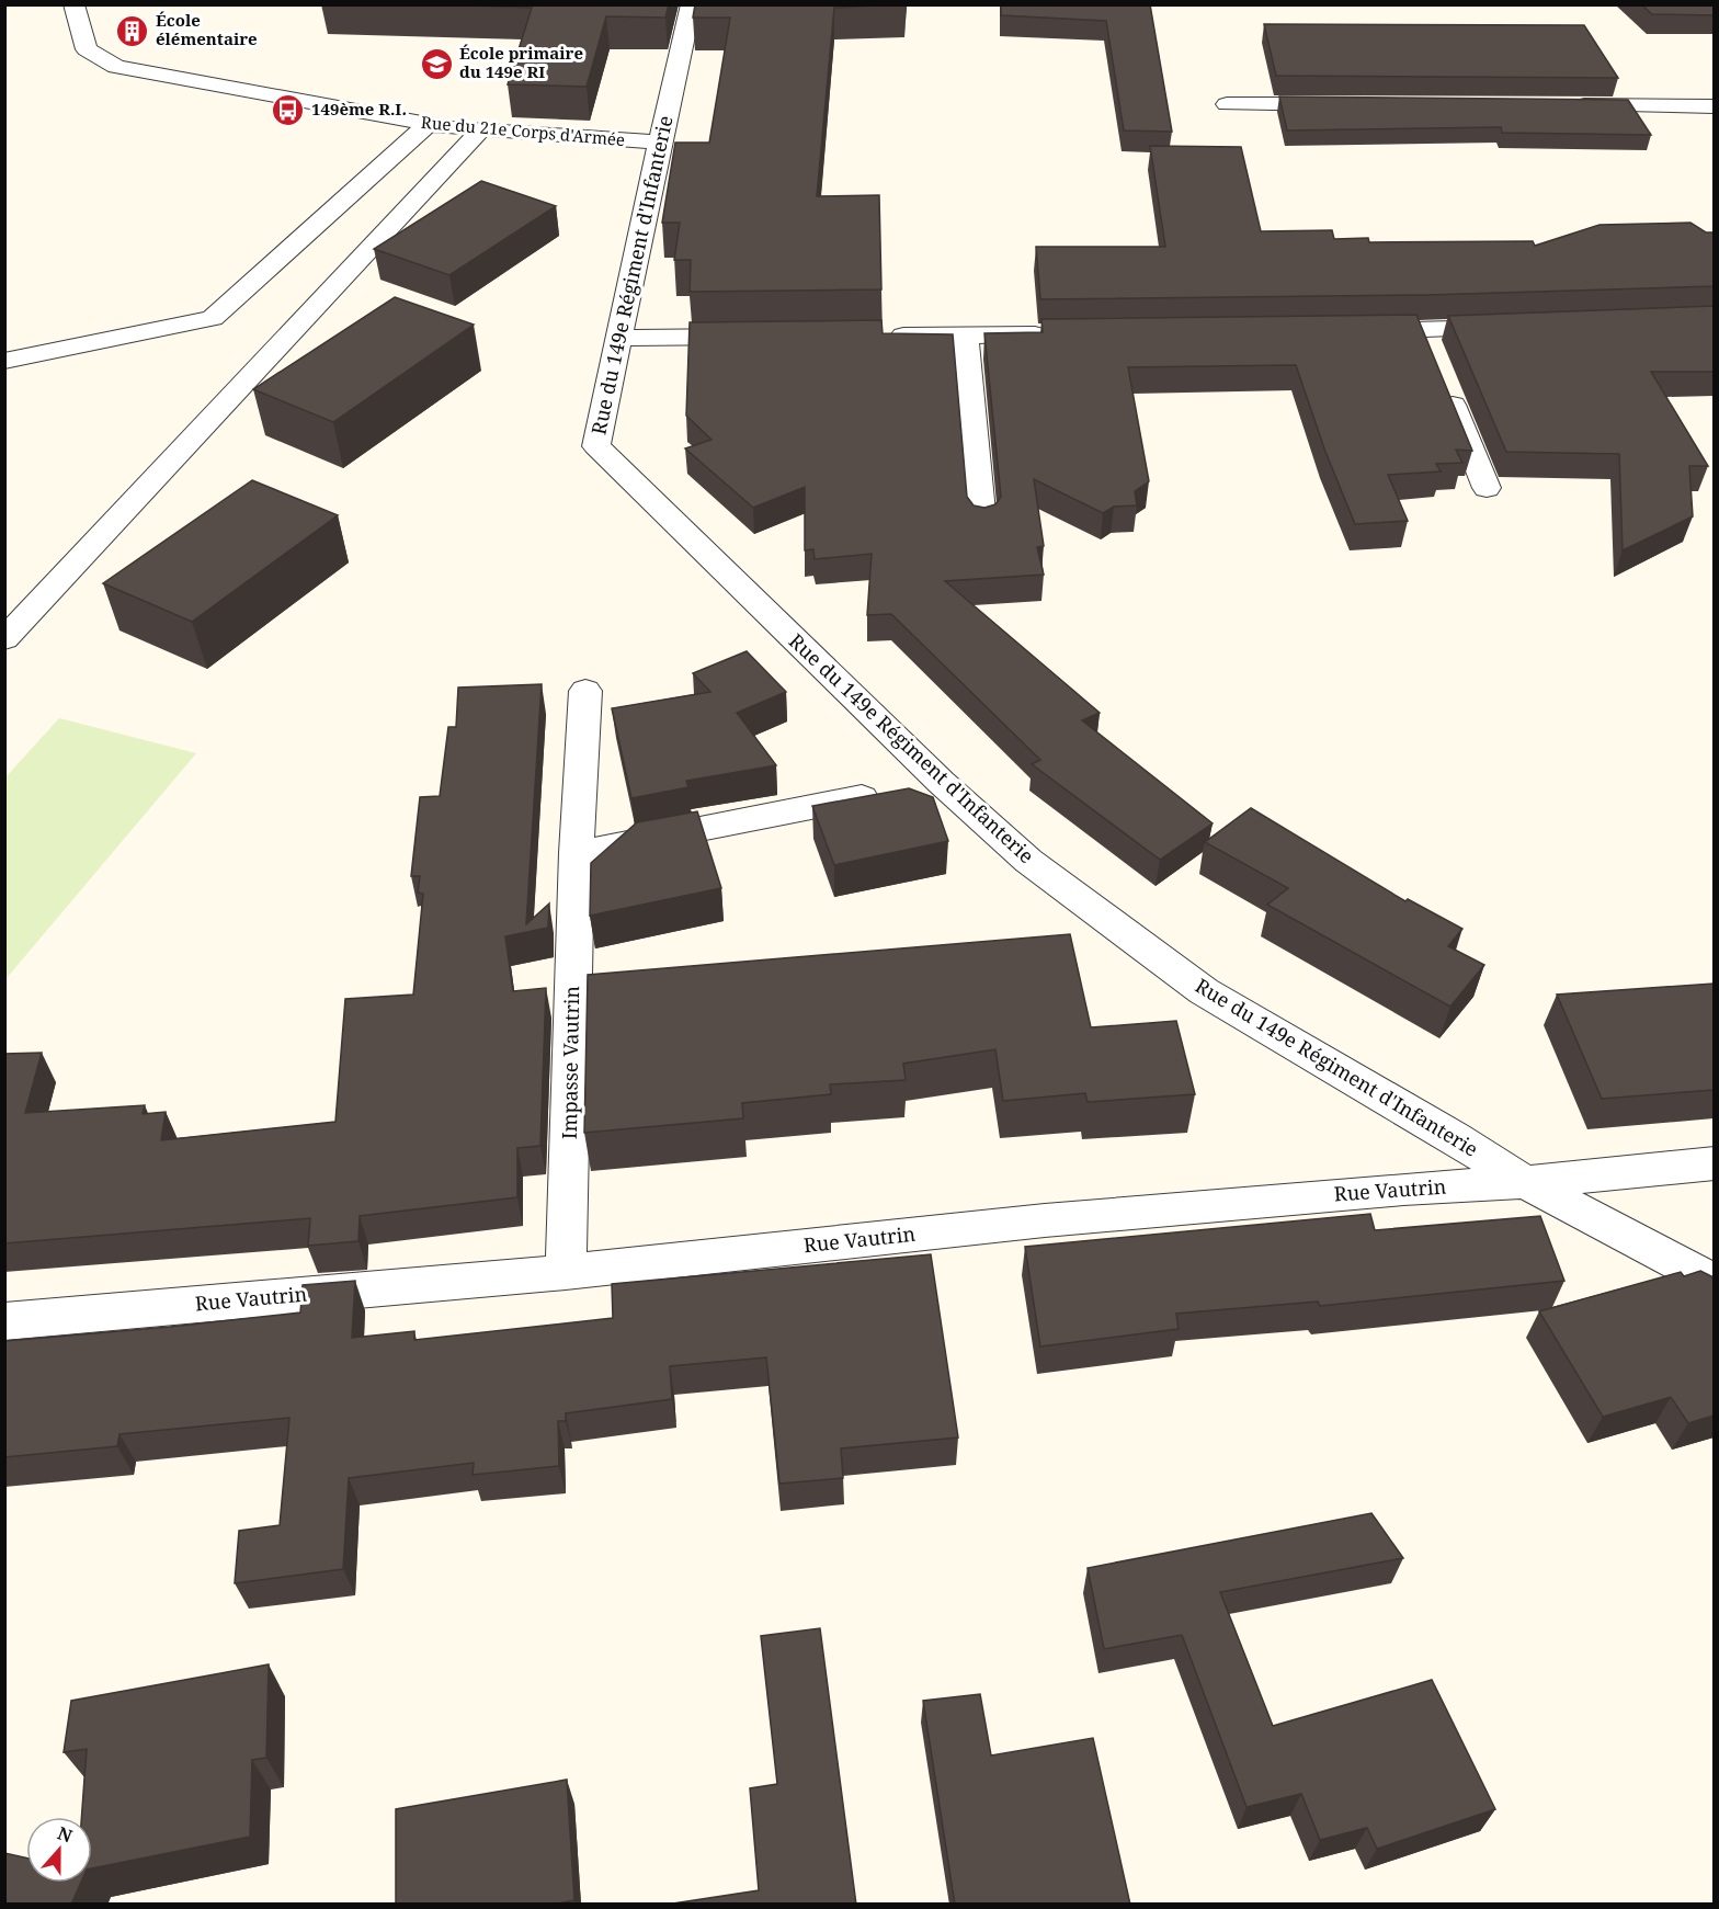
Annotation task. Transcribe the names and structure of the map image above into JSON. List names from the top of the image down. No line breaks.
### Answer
{"streets":{"street":["Rue du 21e Corps d'Armée","Rue du 149e Régiment d'Infanterie","Impasse Vautrin","Rue Vautrin"]},"crossings":[["Rue du 21e Corps d'Armée","Rue du 149e Régiment d'Infanterie"],["Rue du 149e Régiment d'Infanterie","Rue Vautrin"],["Impasse Vautrin","Rue Vautrin"]],"places":{"building":["École élémentaire"],"school or university":["École primaire du 149e RI"],"bus stop":["149ème R.I."]},"north":"top"}
